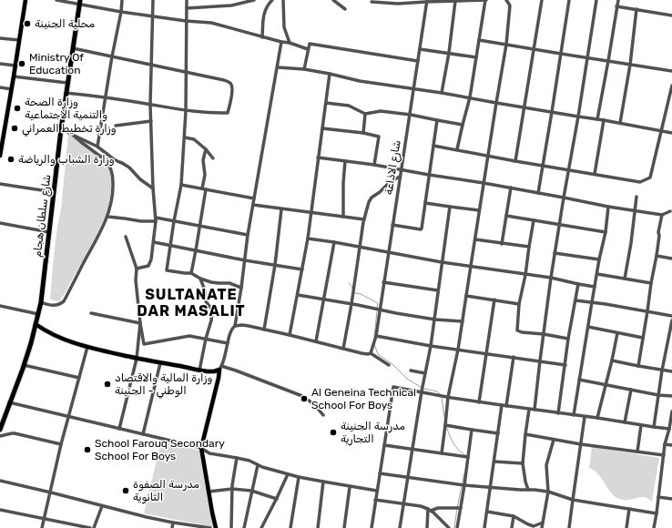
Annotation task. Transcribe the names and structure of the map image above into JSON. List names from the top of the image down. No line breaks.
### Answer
{"streets":{"highway":["شارع سلطان هجام"],"street":["شارع الاذاعة"]},"districts":["SULTANATE DAR MASALIT"],"places":["محلية الجنينة","Ministry Of Education","وزارة الصحة والتنمية الاجتماعية","وزارة تخطيط العمراني","وزارة الشباب والرياضة","وزارة المالية والاقتصاد الوطني - الجنينة","Al Geneina Technical School For Boys","مدرسة الجنينة التجارية","School Farouq Secondary School For Boys","مدرسة الصفوة الثانوية"]}
